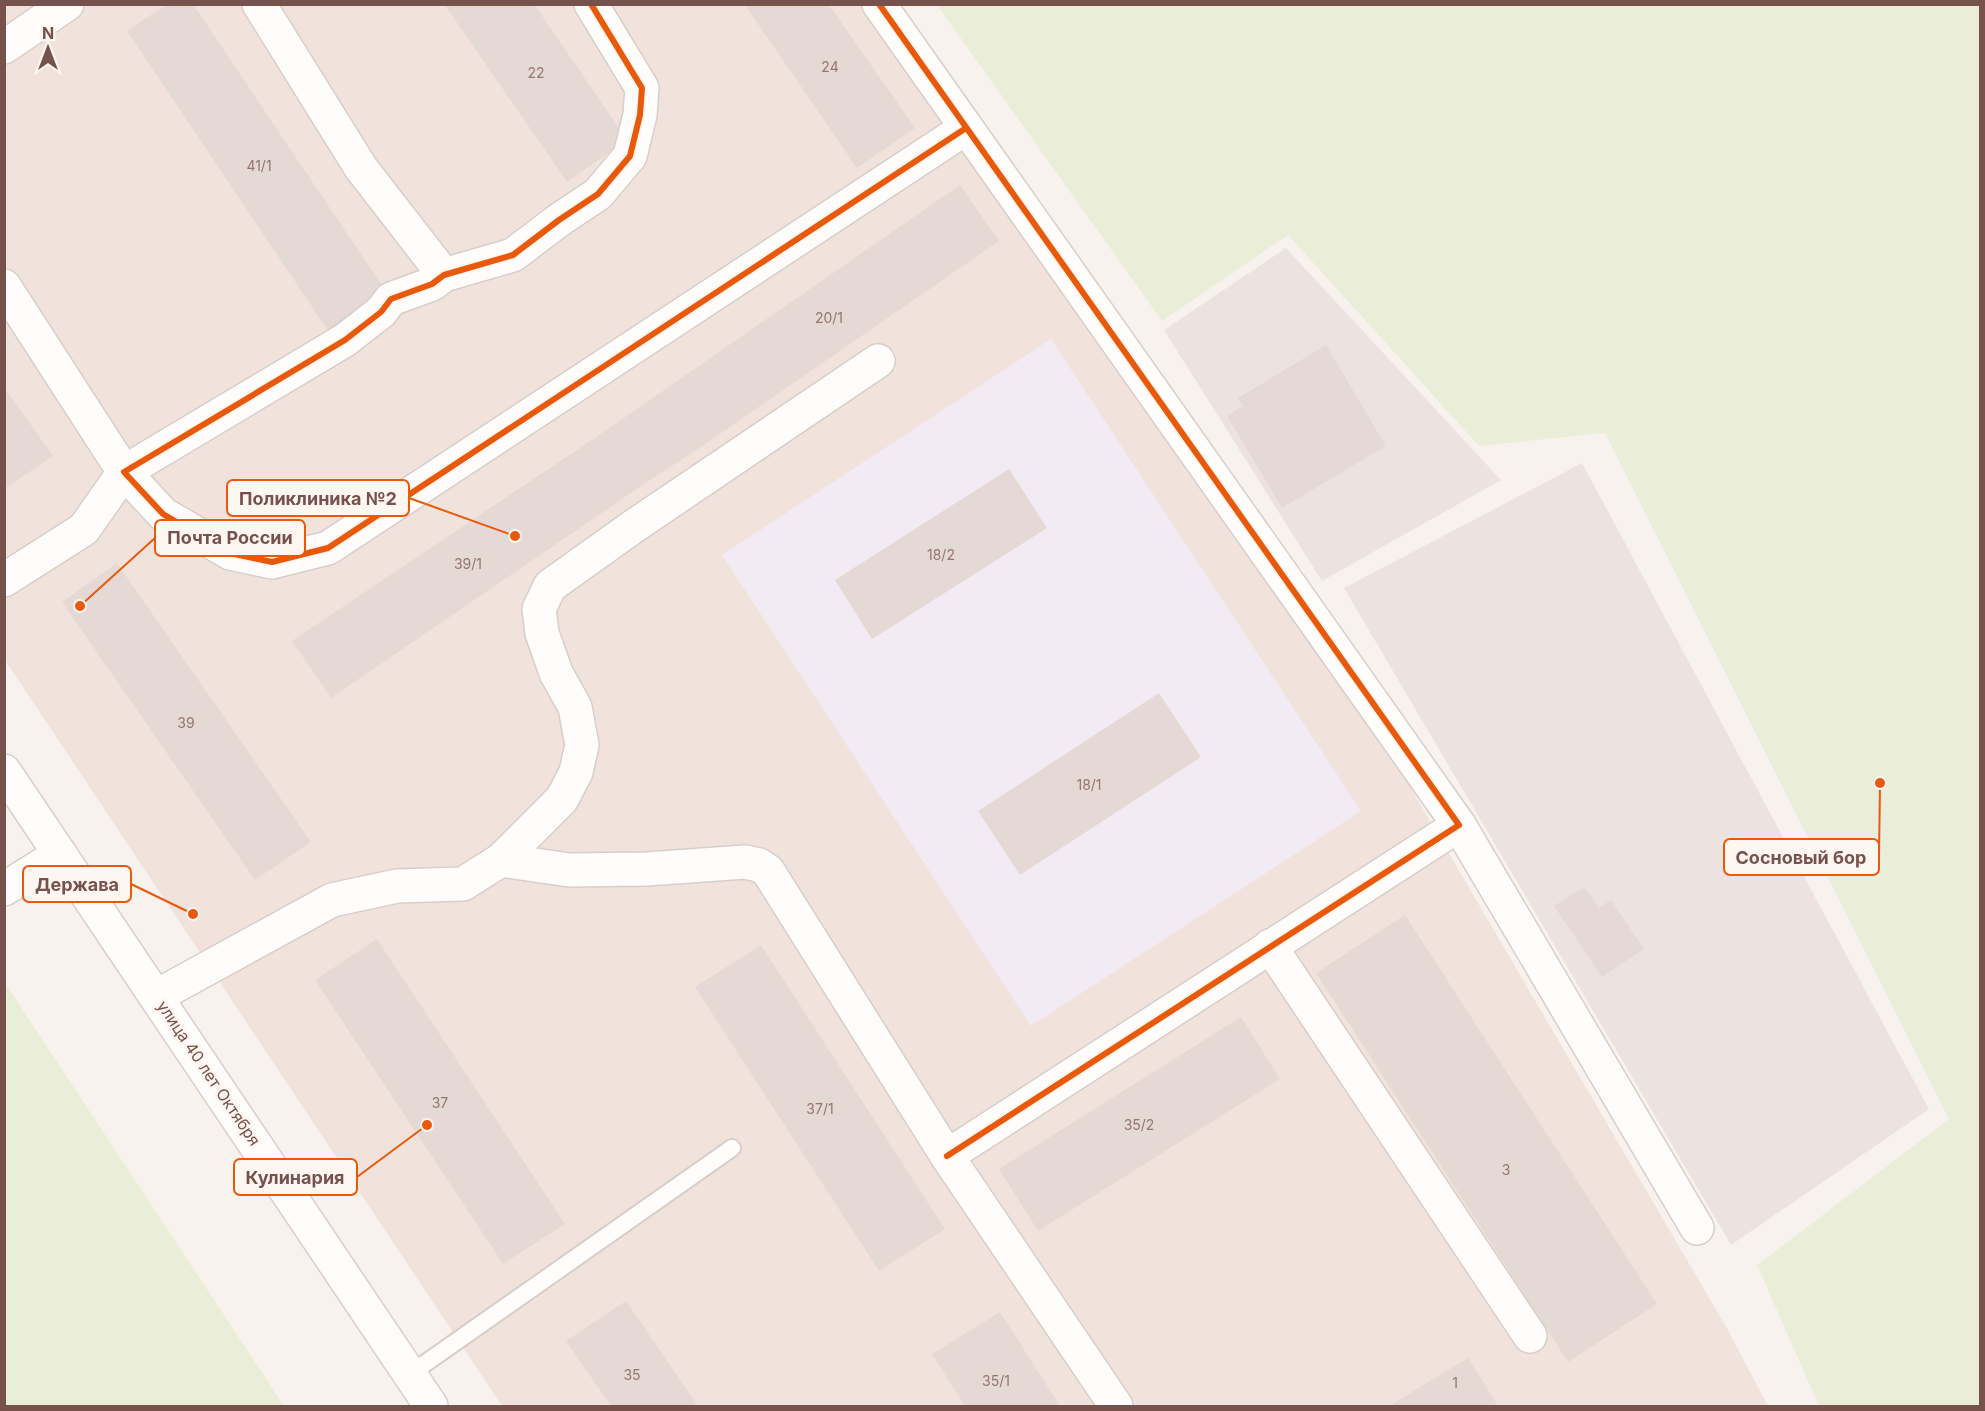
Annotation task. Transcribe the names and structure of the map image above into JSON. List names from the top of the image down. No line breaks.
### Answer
{"streets":{"street":["улица 40 лет Октября"]},"places":["Поликлиника №2","Почта России","Сосновый бор","Держава","Кулинария"],"house_numbers":["24","22","41/1","20/1","18/2","39/1","39","18/1","37","37/1","35/2","3","35","35/1","1"],"north":"top"}
